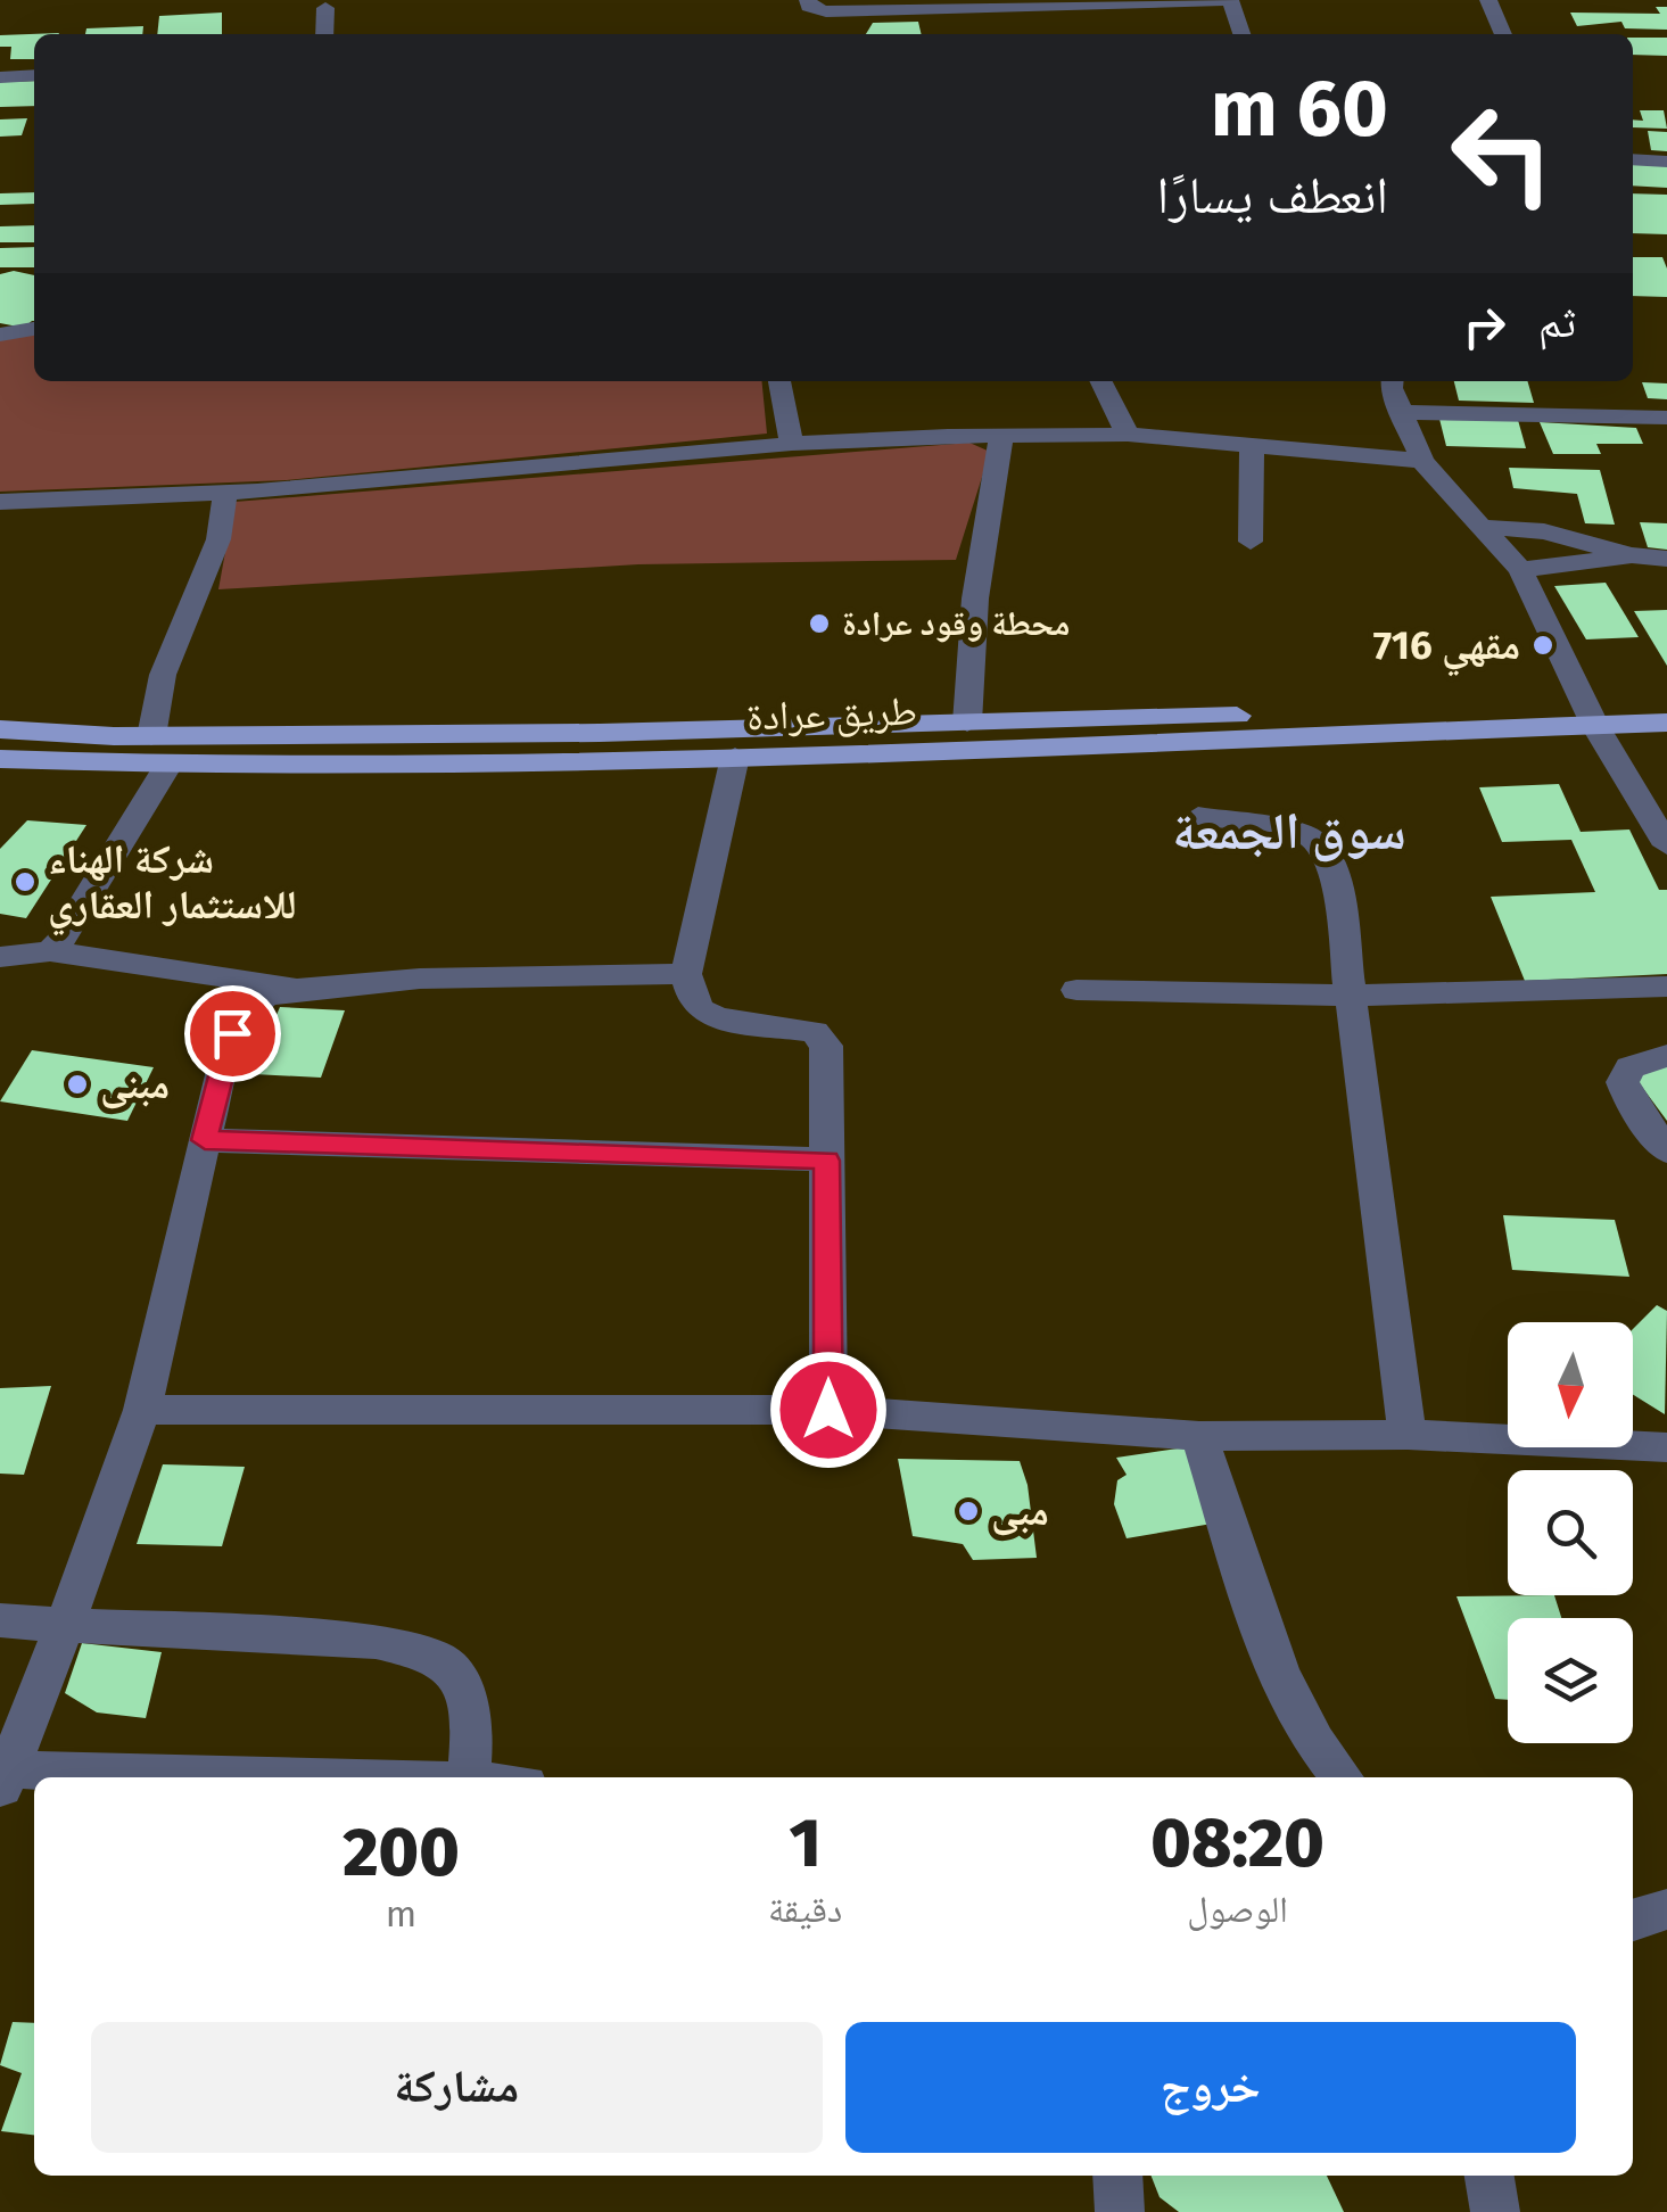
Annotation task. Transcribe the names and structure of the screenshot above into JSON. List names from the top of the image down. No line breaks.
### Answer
{"streets":{"main road":["طريق عرادة"]},"districts":["سوق الجمعة"],"places":["محطة وقود عرادة","مقهي 716","شركة الهناء للاستثمار العقاري","مبنى","مبى"],"north":"bottom","page":{"turn":["60 m","انعطف يسارًا"],"then":"ثم","eta":["08:20","الوصول","1","دقيقة","200","m"],"buttons":["خروج","مشاركة"]}}
